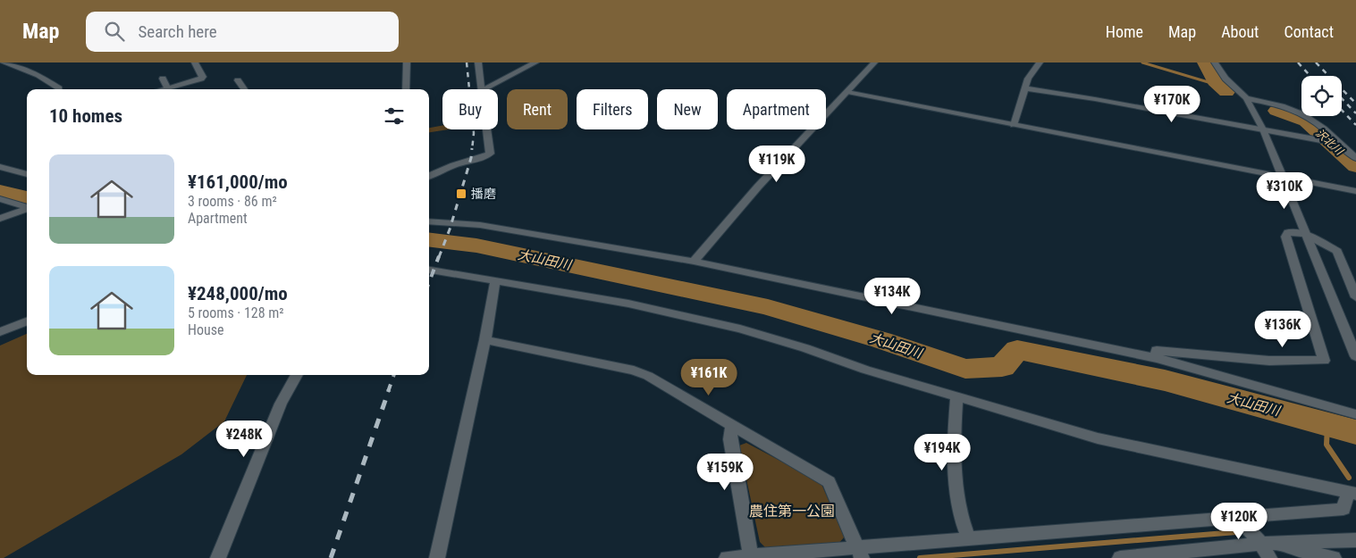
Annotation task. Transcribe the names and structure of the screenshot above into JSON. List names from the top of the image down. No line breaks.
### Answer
{"water":["沢北川","大山田川"],"parks":["農住第一公園"],"places":{"transit":["播磨"]},"page":{"header":"Map","search":"Search here","nav":["Home","Map","About","Contact"],"price":["¥170K","¥119K","¥310K","¥134K","¥136K","¥161K","¥248K","¥194K","¥159K","¥120K"],"chip":["Buy","Rent","Filters","New","Apartment"],"heading":"10 homes","list":[{"name":"¥161,000/mo","note":"3 rooms · 86 m² · Apartment"},{"name":"¥248,000/mo","note":"5 rooms · 128 m² · House"}]}}
